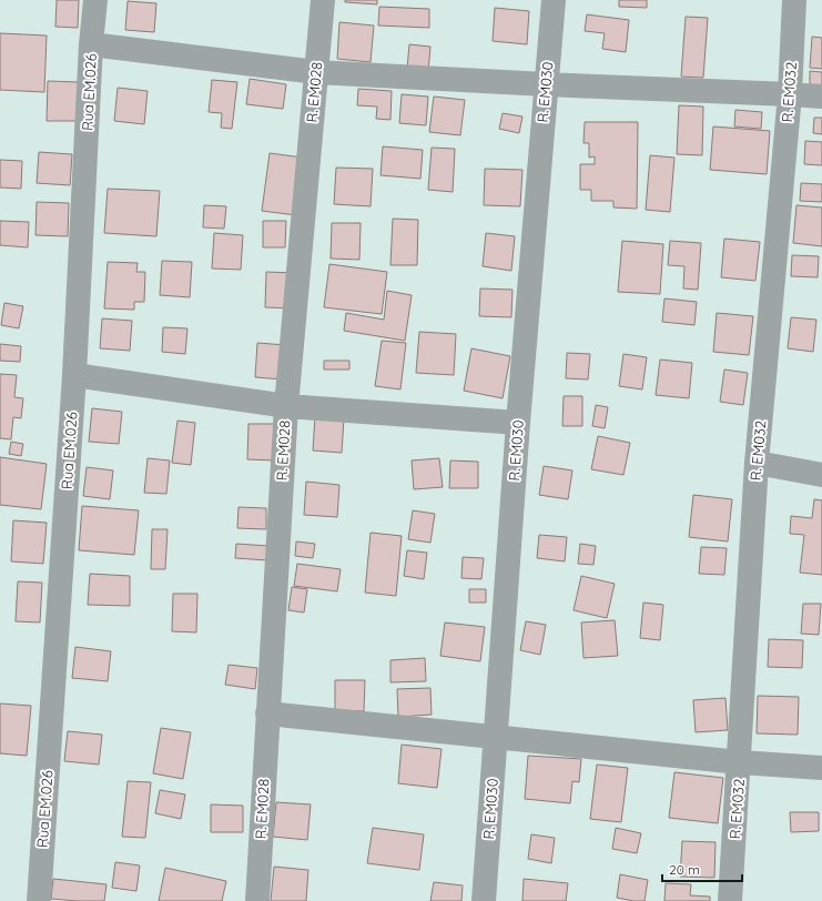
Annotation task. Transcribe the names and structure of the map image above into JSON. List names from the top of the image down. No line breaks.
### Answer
{"streets":{"street":["Rua EM.026","R. EM028","R. EM030","R. EM032"]},"scale_bar":"20 m"}
